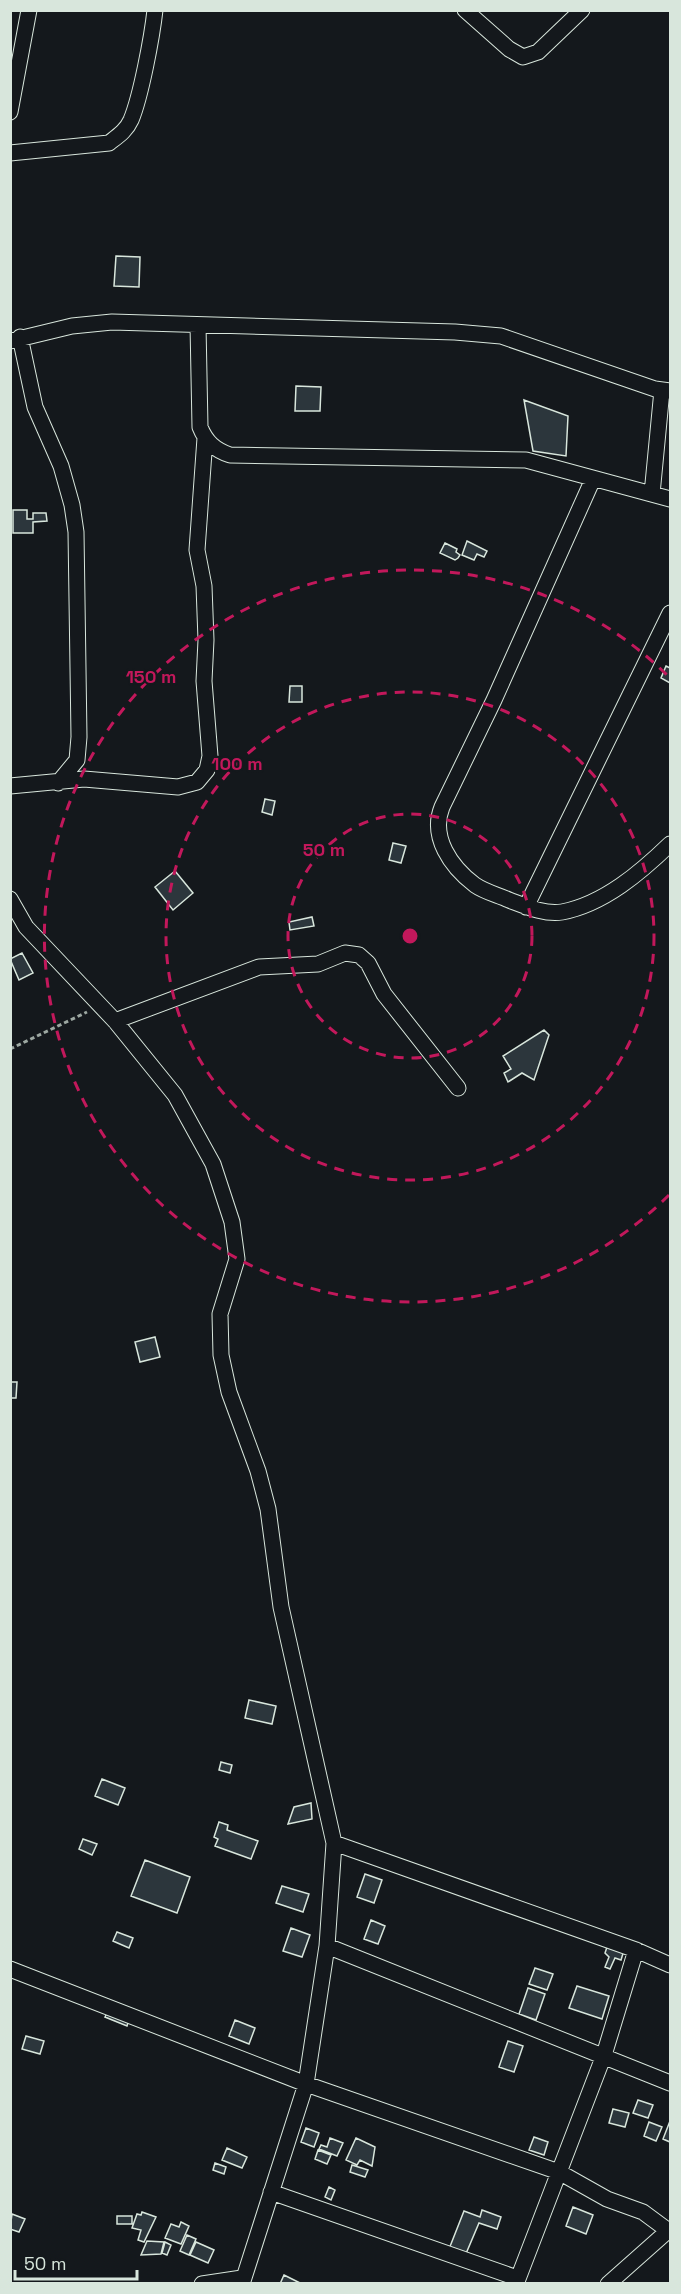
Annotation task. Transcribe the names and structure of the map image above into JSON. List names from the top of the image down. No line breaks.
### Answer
{"scale_bar":"50 m","rings":["150 m","100 m","50 m"]}
